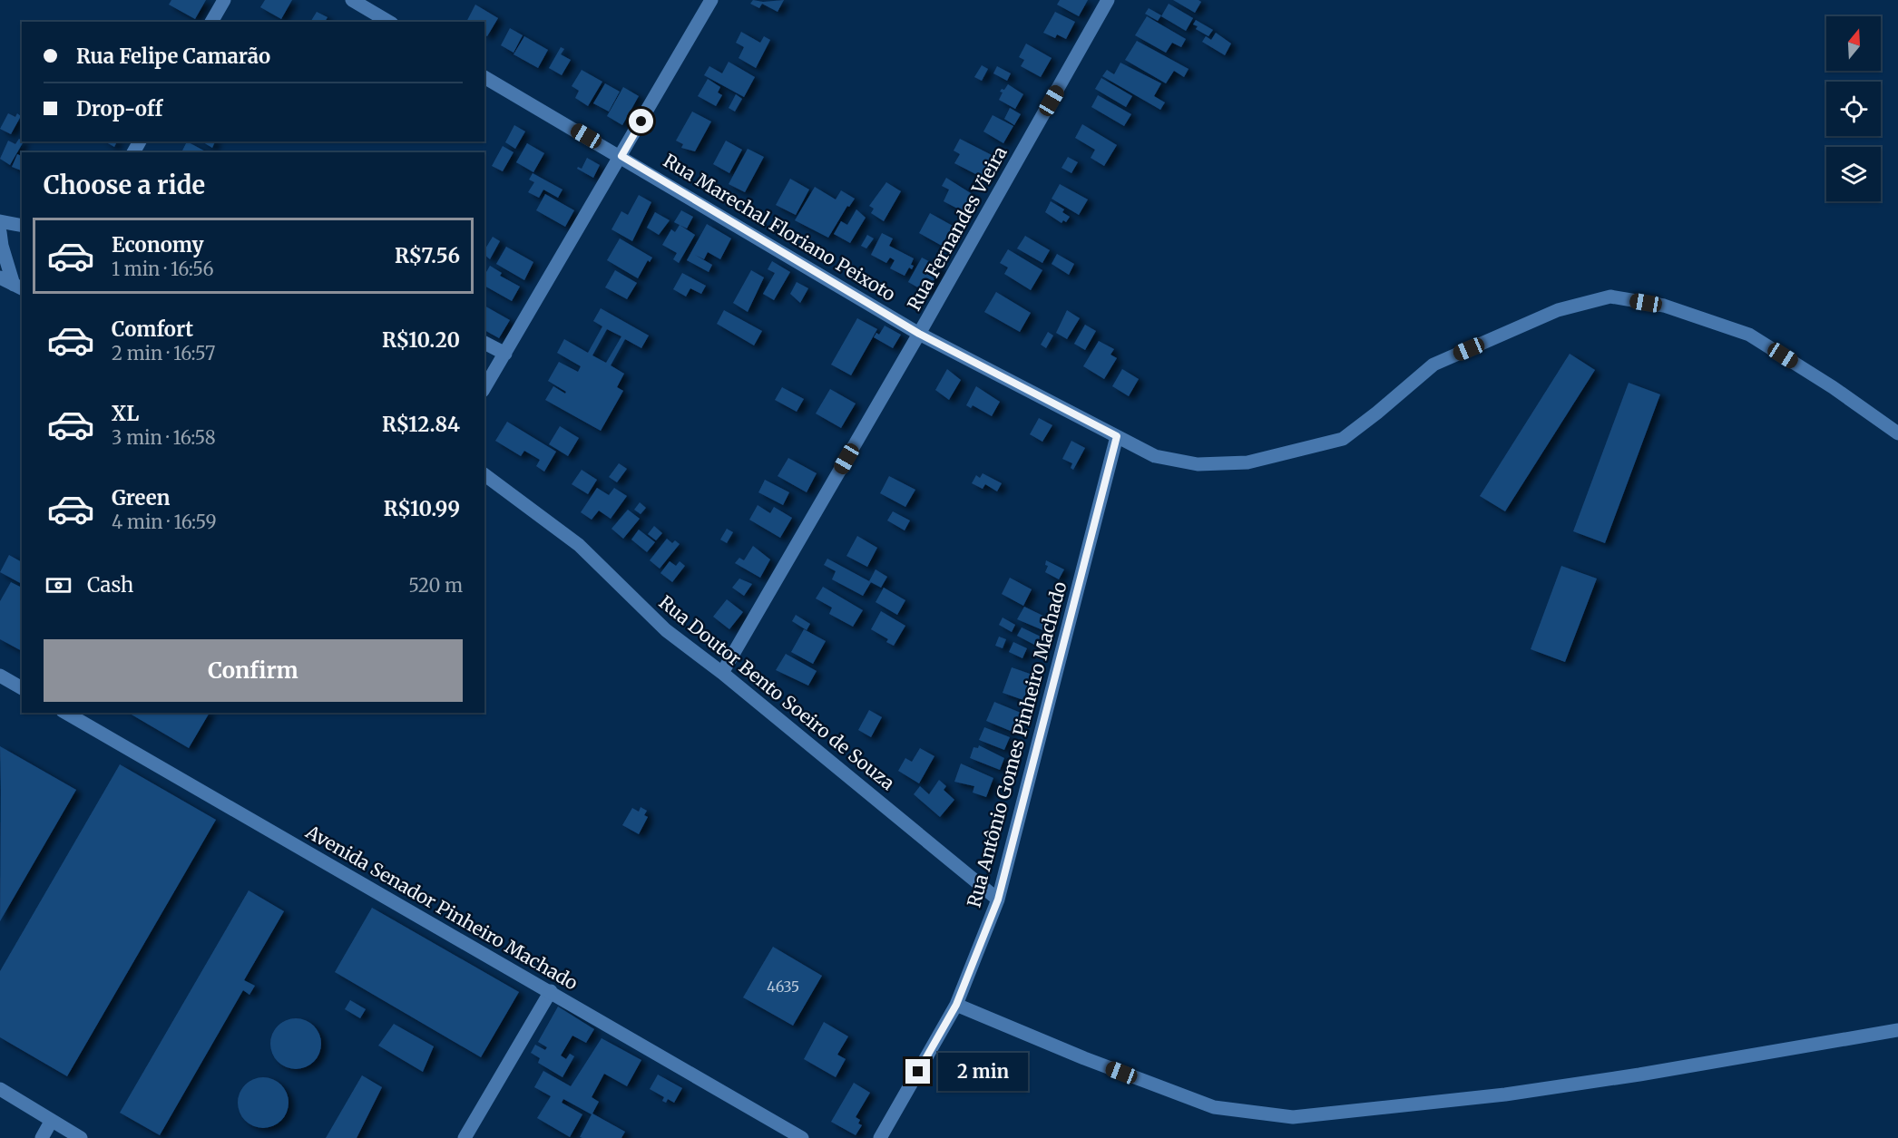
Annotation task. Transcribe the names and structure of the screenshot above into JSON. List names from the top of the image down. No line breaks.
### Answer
{"streets":{"street":["Rua Marechal Floriano Peixoto","Rua Fernandes Vieira","Rua Doutor Bento Soeiro de Souza","Rua Antônio Gomes Pinheiro Machado","Avenida Senador Pinheiro Machado"]},"crossings":[["Rua Marechal Floriano Peixoto","Rua Fernandes Vieira"],["Rua Marechal Floriano Peixoto","Rua Antônio Gomes Pinheiro Machado"],["Rua Fernandes Vieira","Rua Doutor Bento Soeiro de Souza"],["Rua Doutor Bento Soeiro de Souza","Rua Antônio Gomes Pinheiro Machado"]],"house_numbers":["4635"],"north":"top","page":{"banner":["Rua Felipe Camarão","Drop-off"],"heading":"Choose a ride","list":[{"name":"Economy","note":"1 min · 16:56","value":"R$7.56"},{"name":"Comfort","note":"2 min · 16:57","value":"R$10.20"},{"name":"XL","note":"3 min · 16:58","value":"R$12.84"},{"name":"Green","note":"4 min · 16:59","value":"R$10.99"}],"pay":["Cash","520 m"],"buttons":"Confirm","bubble":"2 min"}}
